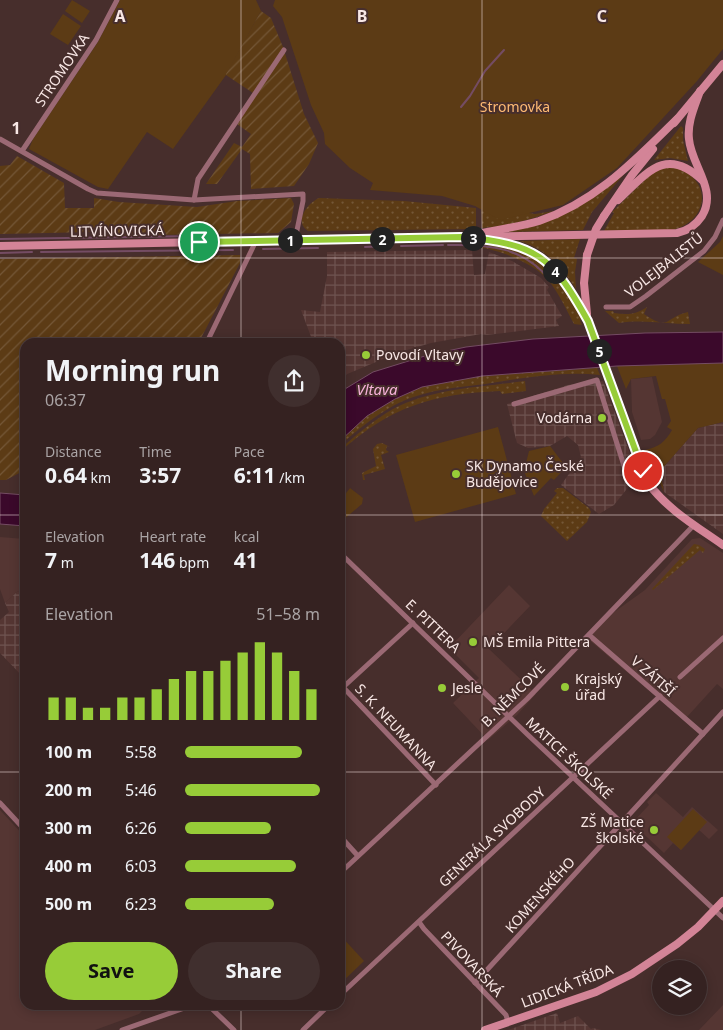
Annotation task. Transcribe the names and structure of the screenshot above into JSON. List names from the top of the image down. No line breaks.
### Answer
{"streets":{"main road":["LITVÍNOVICKÁ","LIDICKÁ TŘÍDA"],"street":["STROMOVKA","VOLEJBALISTŮ","E. PITTERA","V ZÁTIŠÍ","B. NĚMCOVÉ","S. K. NEUMANNA","MATICE ŠKOLSKÉ","GENERÁLA SVOBODY","KOMENSKÉHO","PIVOVARSKÁ"]},"crossings":[["E. PITTERA","B. NĚMCOVÉ"],["E. PITTERA","MATICE ŠKOLSKÉ"],["V ZÁTIŠÍ","B. NĚMCOVÉ"],["V ZÁTIŠÍ","GENERÁLA SVOBODY"],["V ZÁTIŠÍ","KOMENSKÉHO"],["B. NĚMCOVÉ","S. K. NEUMANNA"],["B. NĚMCOVÉ","MATICE ŠKOLSKÉ"],["MATICE ŠKOLSKÉ","GENERÁLA SVOBODY"],["MATICE ŠKOLSKÉ","KOMENSKÉHO"],["MATICE ŠKOLSKÉ","LIDICKÁ TŘÍDA"],["GENERÁLA SVOBODY","PIVOVARSKÁ"],["KOMENSKÉHO","PIVOVARSKÁ"],["PIVOVARSKÁ","LIDICKÁ TŘÍDA"]],"water":["Vltava"],"parks":["Stromovka"],"places":["Povodí Vltavy","Vodárna","SK Dynamo České Budějovice","MŠ Emila Pittera","Krajský úřad","Jesle","ZŠ Matice školské"],"page":{"pins":["3","2","1","4","5"],"heading":["Morning run","06:37"],"stats":[["Distance","0.64 km"],["Time","3:57"],["Pace","6:11 /km"],["Elevation","7 m"],["Heart rate","146 bpm"],["kcal","41"]],"chart":["Elevation","51–58 m"],"list":[{"name":"100 m","note":"5:58"},{"name":"200 m","note":"5:46"},{"name":"300 m","note":"6:26"},{"name":"400 m","note":"6:03"},{"name":"500 m","note":"6:23"}],"buttons":["Save","Share"]},"grid":{"columns":["A","B","C"],"rows":["1"]}}
